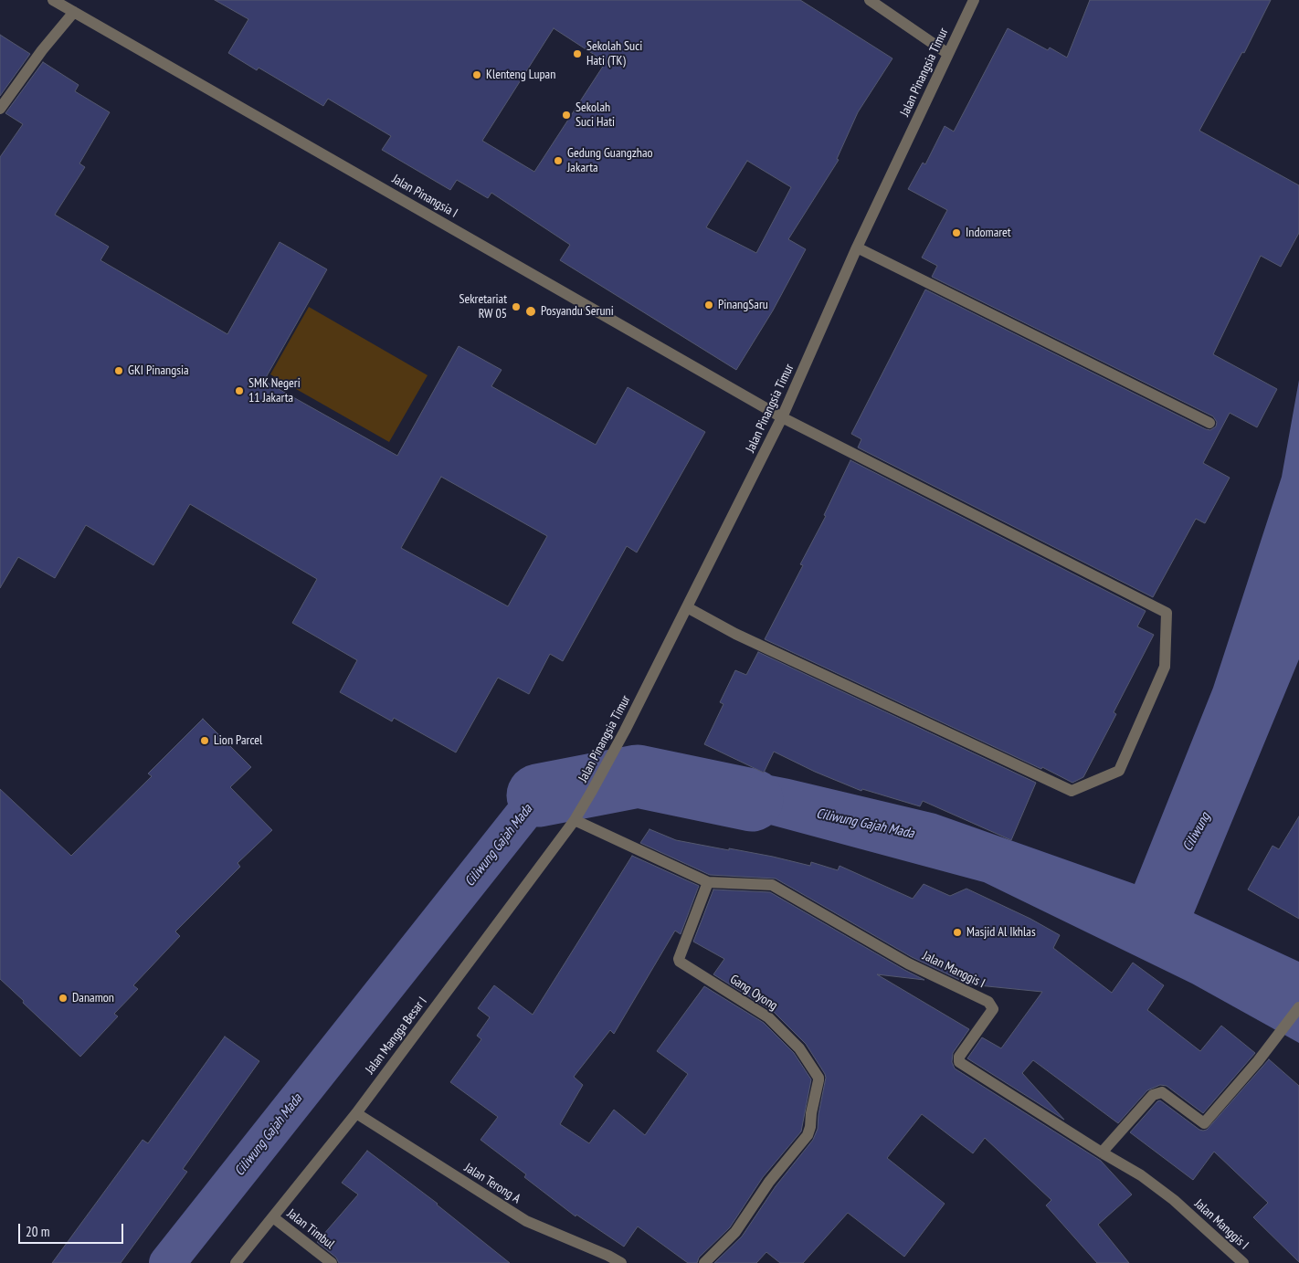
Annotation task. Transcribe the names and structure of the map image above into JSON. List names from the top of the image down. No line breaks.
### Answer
{"streets":{"street":["Jalan Pinangsia Timur","Jalan Pinangsia I","Jalan Manggis I","Gang Oyong","Jalan Mangga Besar I","Jalan Terong A","Jalan Timbul"]},"crossings":[["Jalan Pinangsia Timur","Jalan Pinangsia I"],["Jalan Pinangsia Timur","Jalan Manggis I"],["Jalan Pinangsia Timur","Jalan Mangga Besar I"],["Jalan Manggis I","Gang Oyong"],["Jalan Manggis I","Jalan Mangga Besar I"],["Jalan Mangga Besar I","Jalan Terong A"],["Jalan Mangga Besar I","Jalan Timbul"]],"water":["Ciliwung Gajah Mada","Ciliwung"],"places":["Sekolah Suci Hati (TK)","Klenteng Lupan","Sekolah Suci Hati","Gedung Guangzhao Jakarta","Indomaret","PinangSaru","Sekretariat RW 05","Posyandu Seruni","GKI Pinangsia","SMK Negeri 11 Jakarta","Lion Parcel","Masjid Al Ikhlas","Danamon"],"scale_bar":"20 m"}
